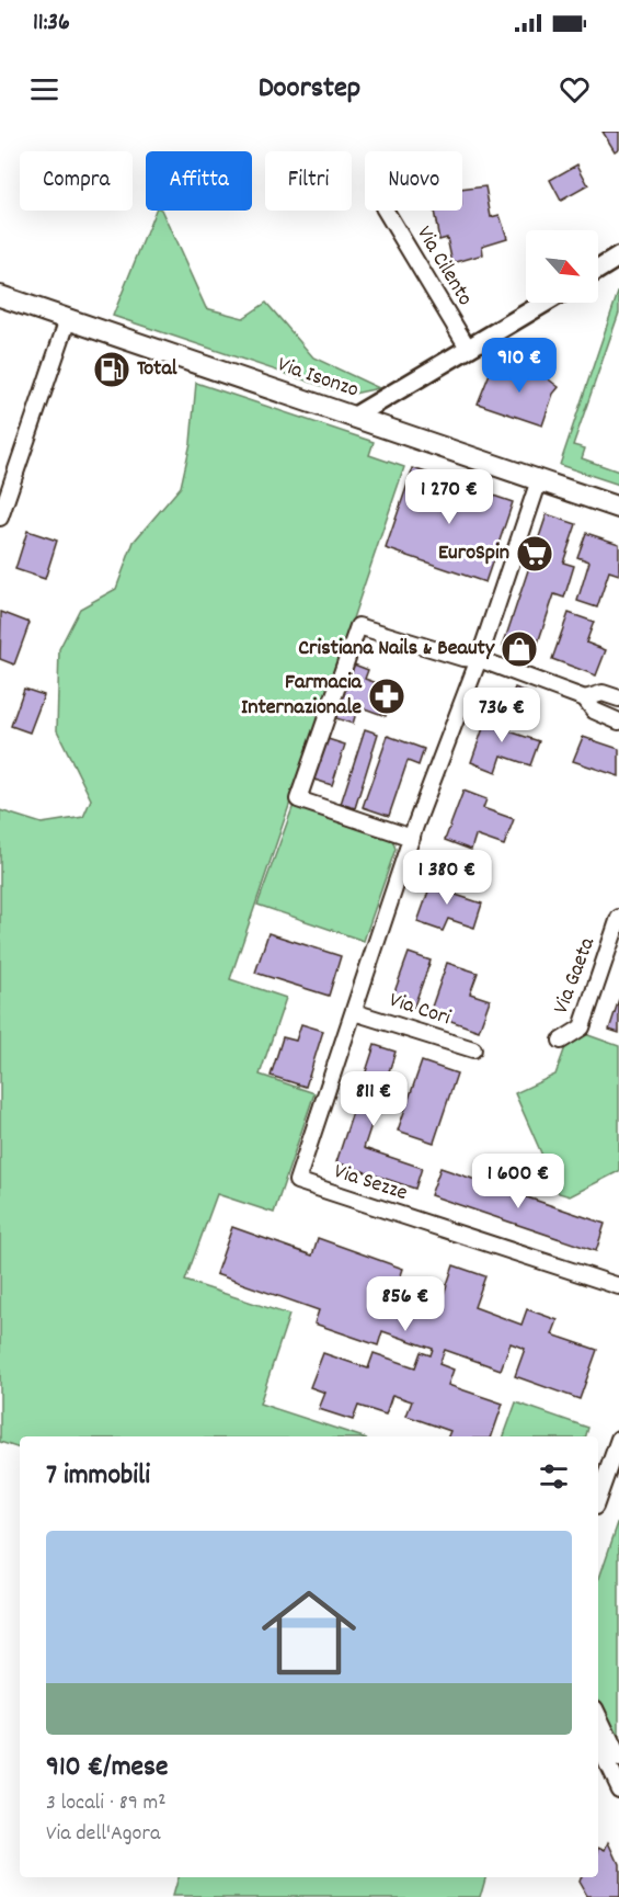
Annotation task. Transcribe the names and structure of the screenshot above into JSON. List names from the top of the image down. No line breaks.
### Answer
{"streets":{"main road":["Via Isonzo"],"street":["Via Cilento","Via Gaeta","Via Cori","Via Sezze"]},"crossings":[["Via Cori","Via Sezze"]],"places":{"fuel station":["Total"],"supermarket":["EuroSpin"],"shop":["Cristiana Nails & Beauty"],"pharmacy":["Farmacia Internazionale"]},"north":"bottom right","page":{"status":"11:36","header":"Doorstep","chip":["Compra","Affitta","Filtri","Nuovo"],"price":["910 €","1 270 €","736 €","1 380 €","811 €","1 600 €","856 €"],"heading":"7 immobili","list":[{"name":"910 €/mese","note":"3 locali · 89 m² · Via dell'Agora"}]}}
